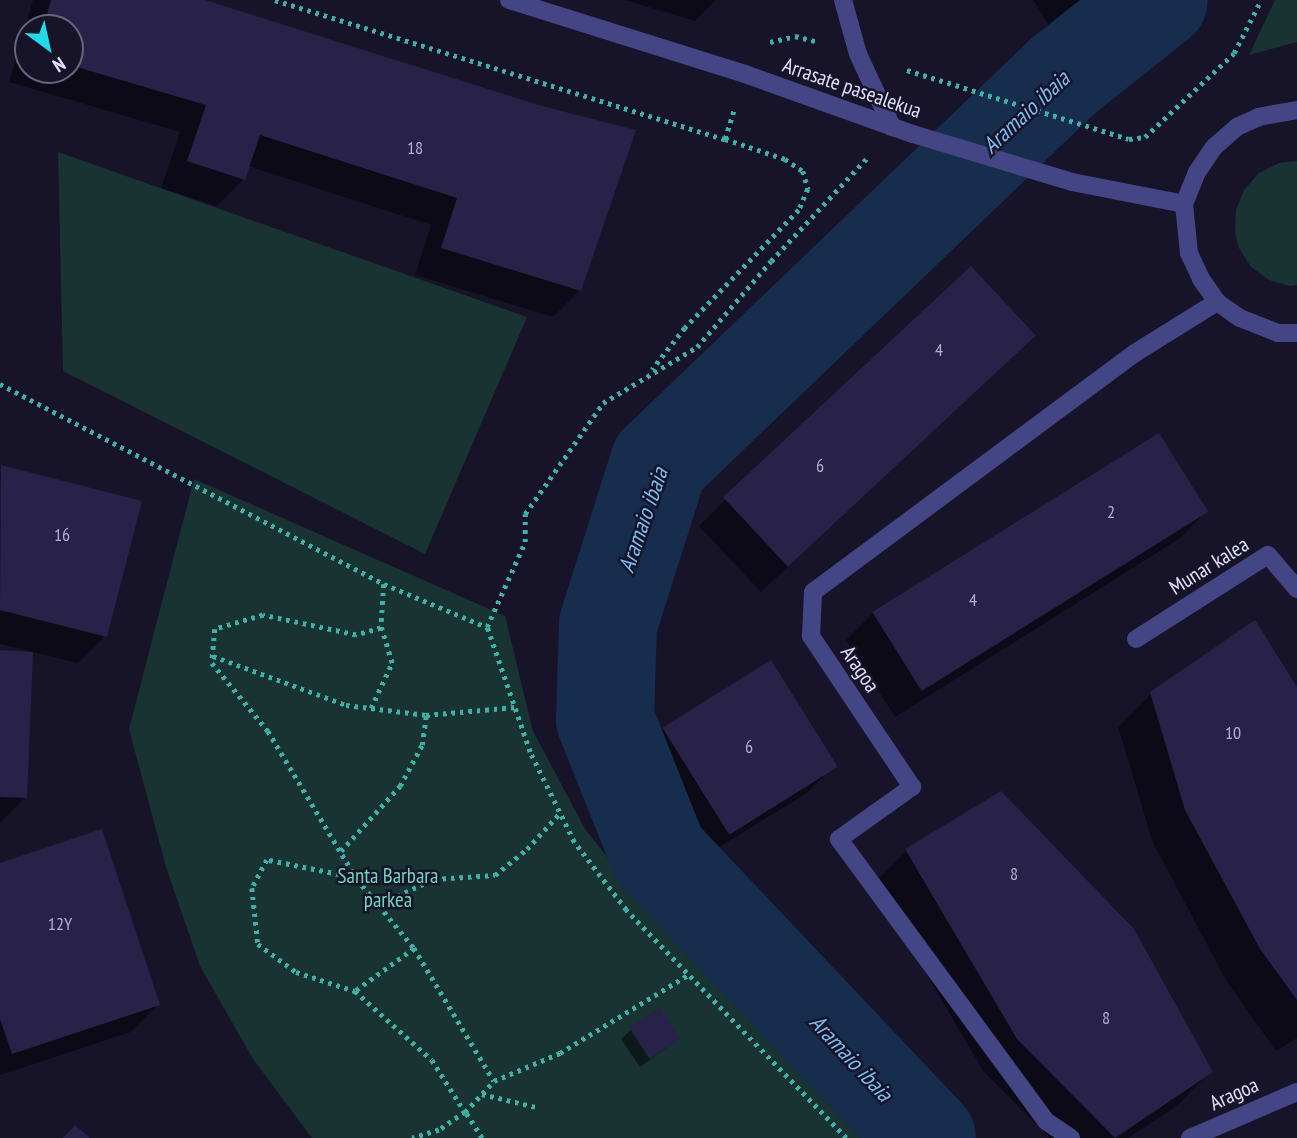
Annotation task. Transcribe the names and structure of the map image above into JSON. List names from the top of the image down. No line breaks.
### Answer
{"streets":{"street":["Arrasate pasealekua","Munar kalea","Aragoa"]},"water":["Aramaio ibaia"],"parks":["Santa Barbara parkea"],"house_numbers":["18","4","6","2","16","4","10","6","8","12Y","8"],"north":"bottom right"}
